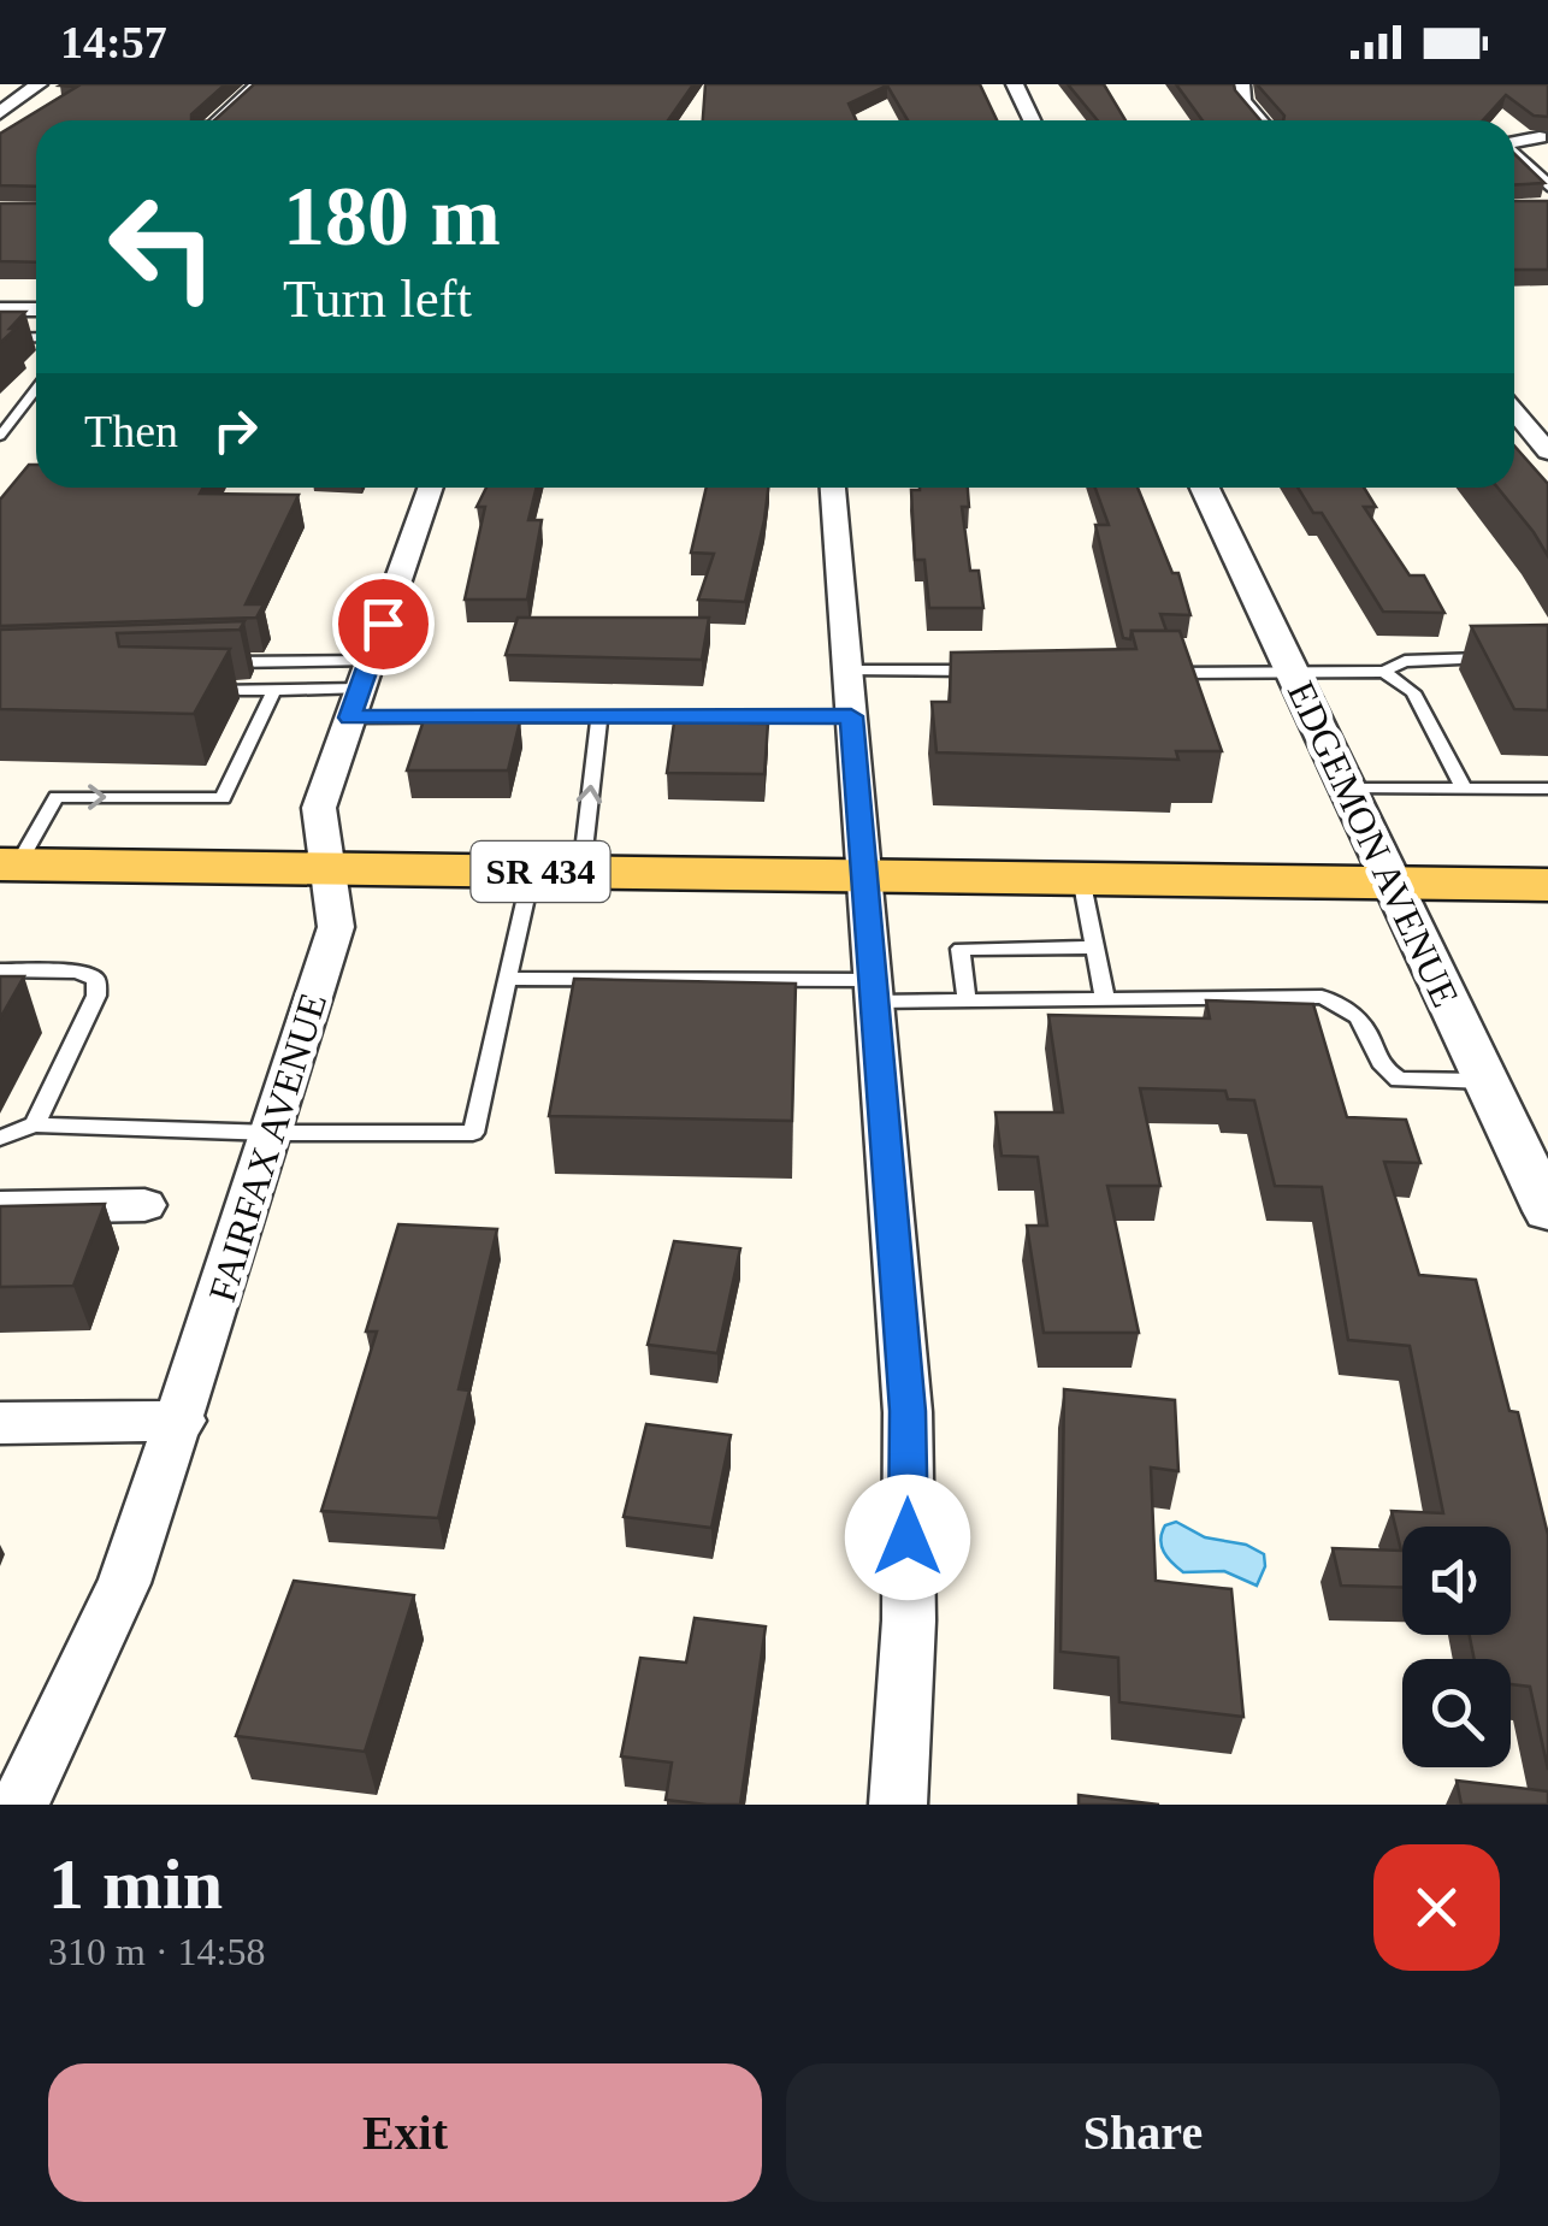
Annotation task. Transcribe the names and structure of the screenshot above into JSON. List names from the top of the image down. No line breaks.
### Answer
{"streets":{"main road":["SR 434"],"street":["EDGEMON AVENUE","FAIRFAX AVENUE"]},"crossings":[["EDGEMON AVENUE","SR 434"],["SR 434","FAIRFAX AVENUE"]],"page":{"status":"14:57","turn":["180 m","Turn left"],"then":"Then","heading":["1 min","310 m · 14:58"],"buttons":["Exit","Share"]}}
